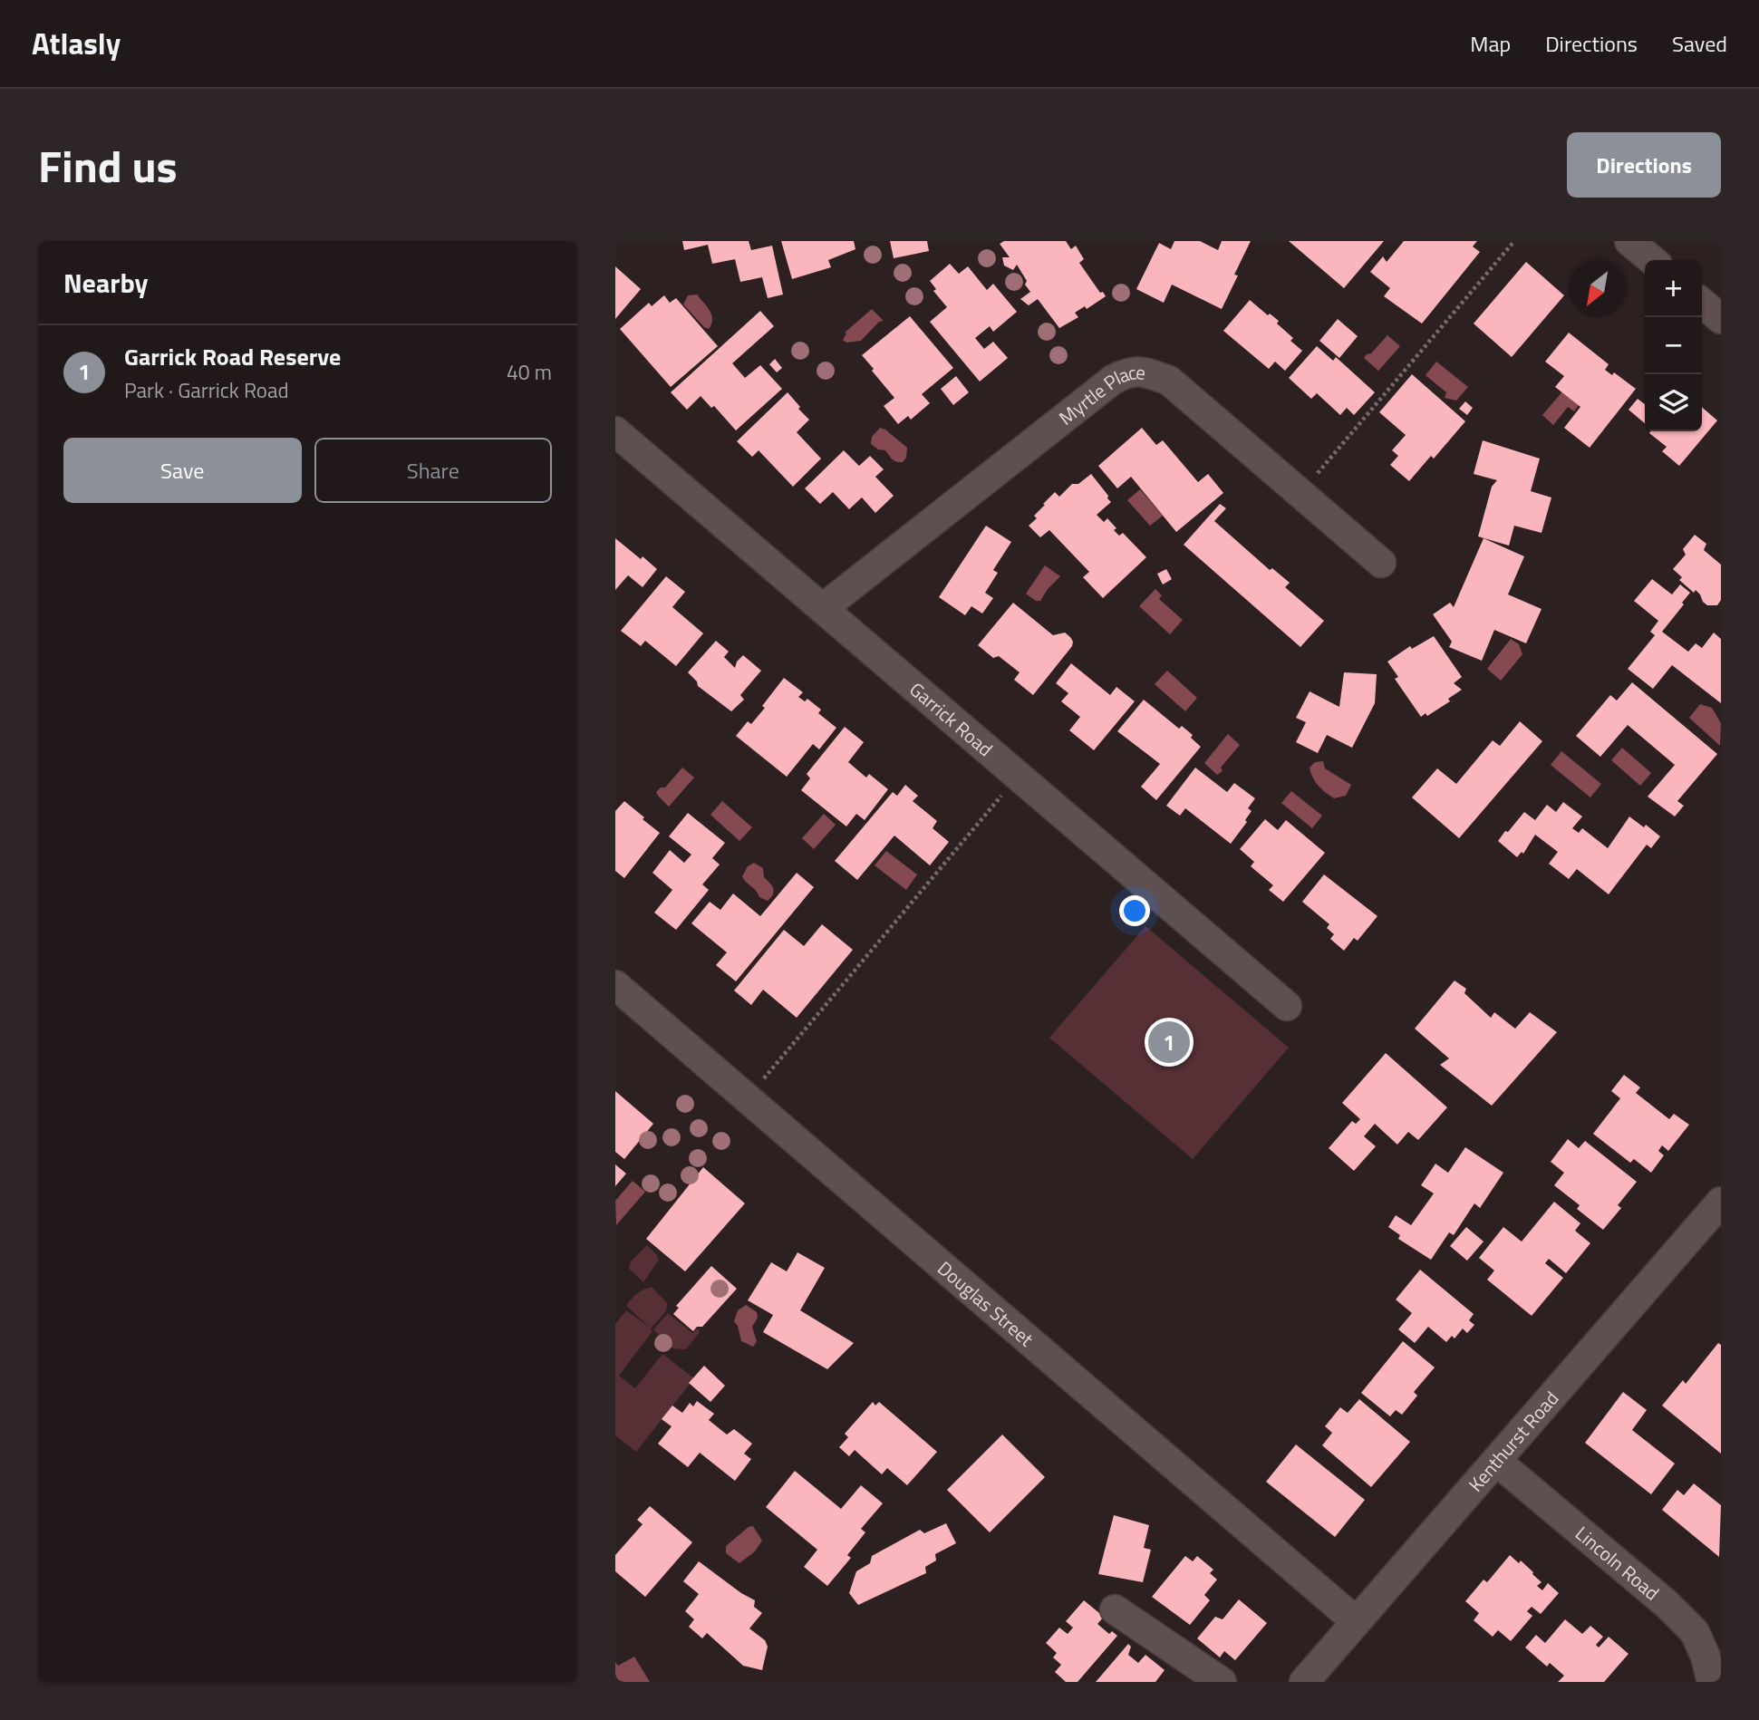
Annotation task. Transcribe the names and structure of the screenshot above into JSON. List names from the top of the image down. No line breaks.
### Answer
{"streets":{"street":["Myrtle Place","Garrick Road","Douglas Street","Kenthurst Road","Lincoln Road"]},"crossings":[["Myrtle Place","Garrick Road"],["Douglas Street","Kenthurst Road"],["Kenthurst Road","Lincoln Road"]],"north":"bottom left","page":{"header":"Atlasly","nav":["Map","Directions","Saved"],"title":"Find us","buttons":["Directions",["Save","Share"]],"heading":"Nearby","map_buttons":["+","−"],"list":[{"mark":"1","name":"Garrick Road Reserve","note":"Park · Garrick Road","value":"40 m"}],"pins":"1"}}
